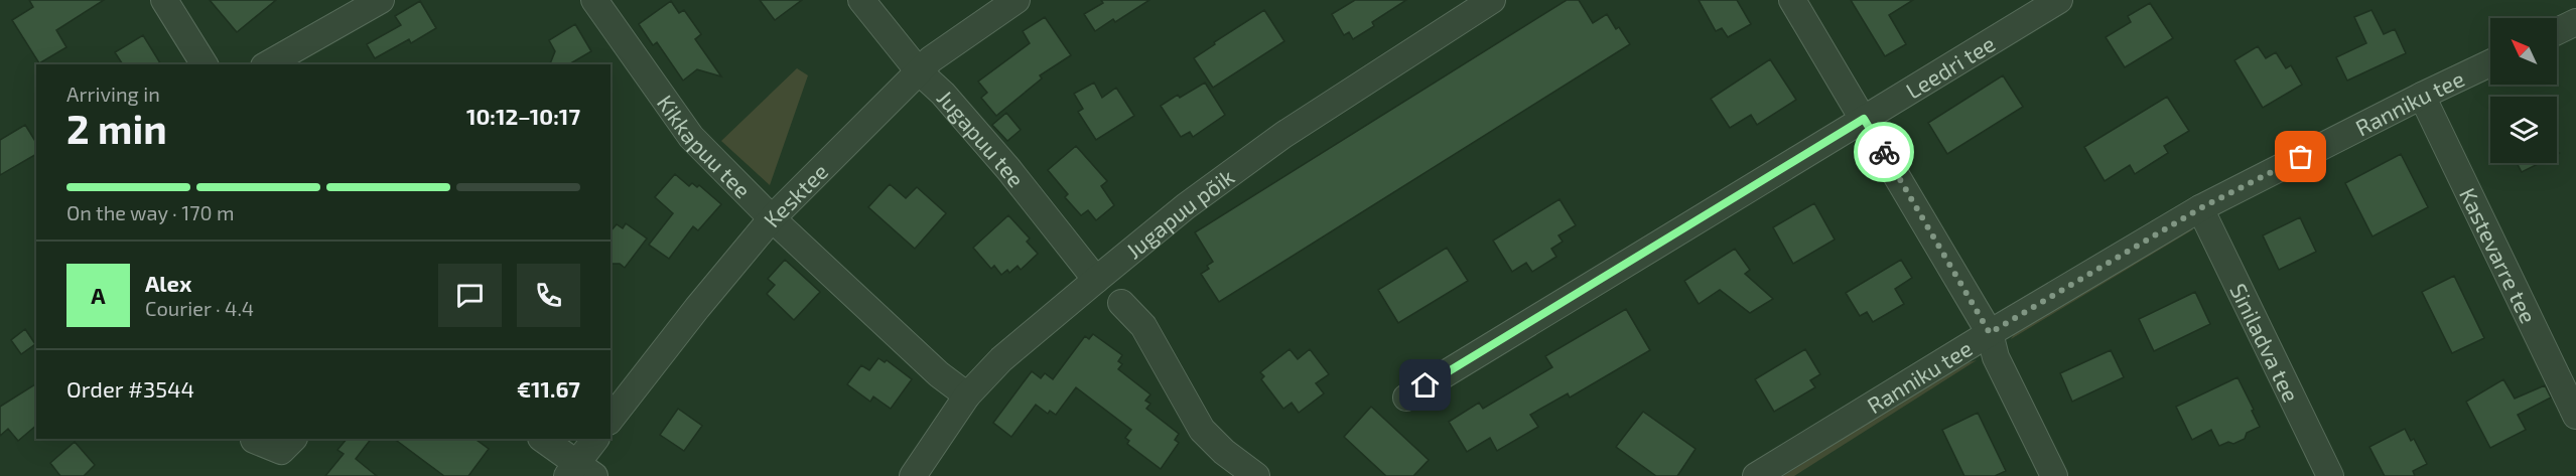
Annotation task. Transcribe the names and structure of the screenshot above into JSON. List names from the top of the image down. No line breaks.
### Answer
{"streets":{"street":["Leedri tee","Ranniku tee","Jugapuu tee","Kikkapuu tee","Kesktee","Jugapuu põik","Kastevarre tee","Siniladva tee"]},"crossings":[["Ranniku tee","Kastevarre tee"],["Ranniku tee","Siniladva tee"],["Jugapuu tee","Kesktee"],["Jugapuu tee","Jugapuu põik"],["Kikkapuu tee","Kesktee"],["Kikkapuu tee","Jugapuu põik"]],"north":"top left","page":{"heading":["2 min","Arriving in","10:12–10:17"],"panel":["Alex","Courier · 4.4","Order #3544","€11.67"],"bar":"On the way · 170 m","round":"A"}}
